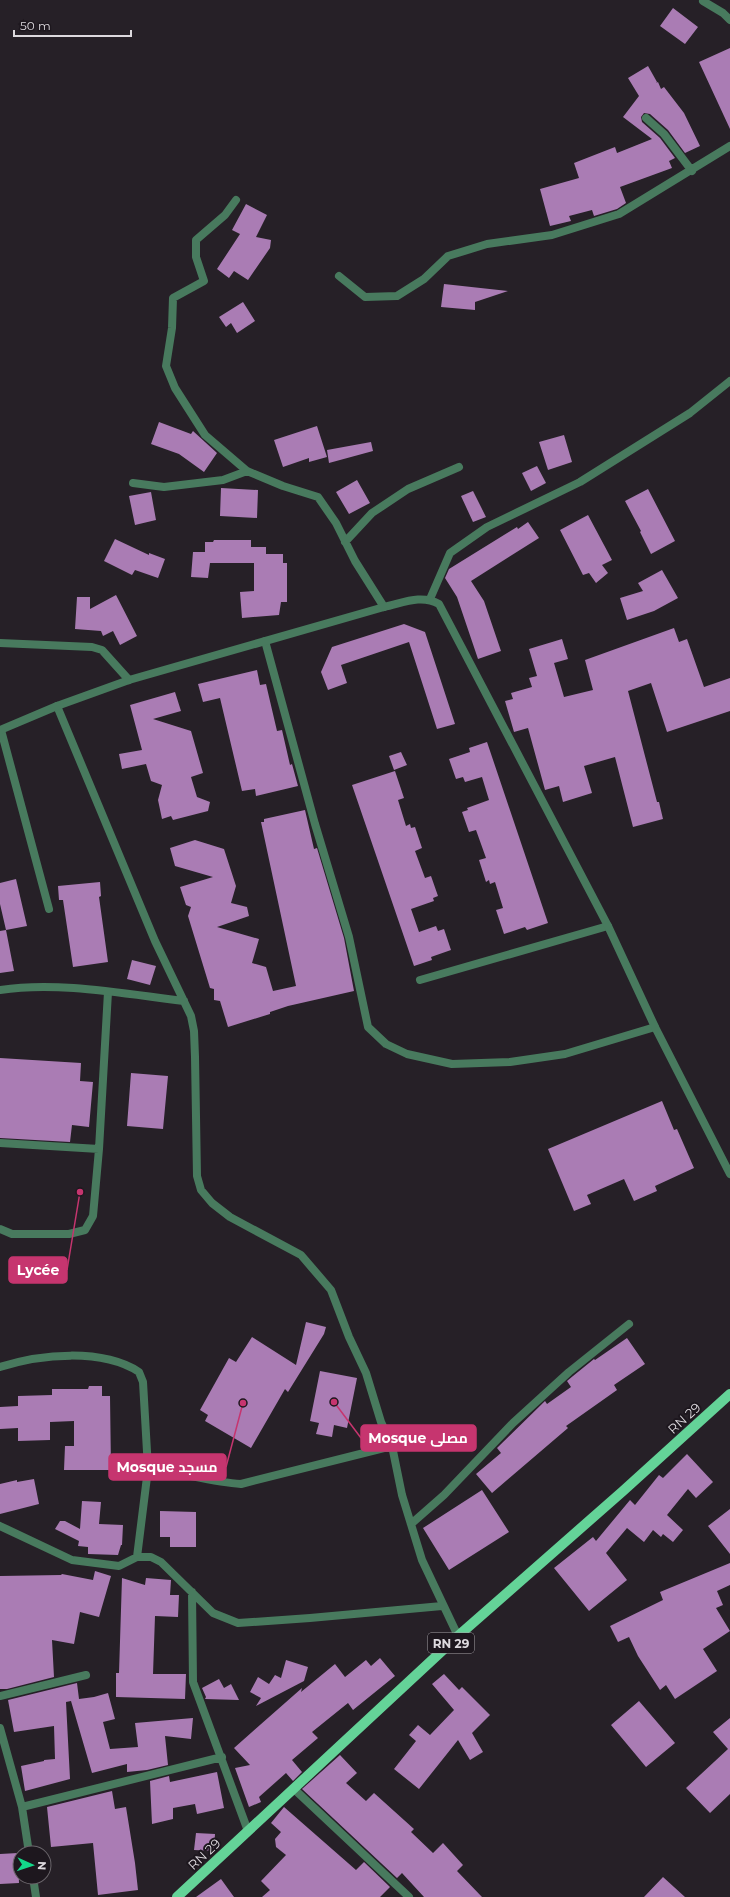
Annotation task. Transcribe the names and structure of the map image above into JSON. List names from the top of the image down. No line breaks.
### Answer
{"streets":{"main road":["RN 29"]},"places":["Lycée","Mosque مصلى","Mosque مسجد"],"scale_bar":"50 m","north":"right"}
